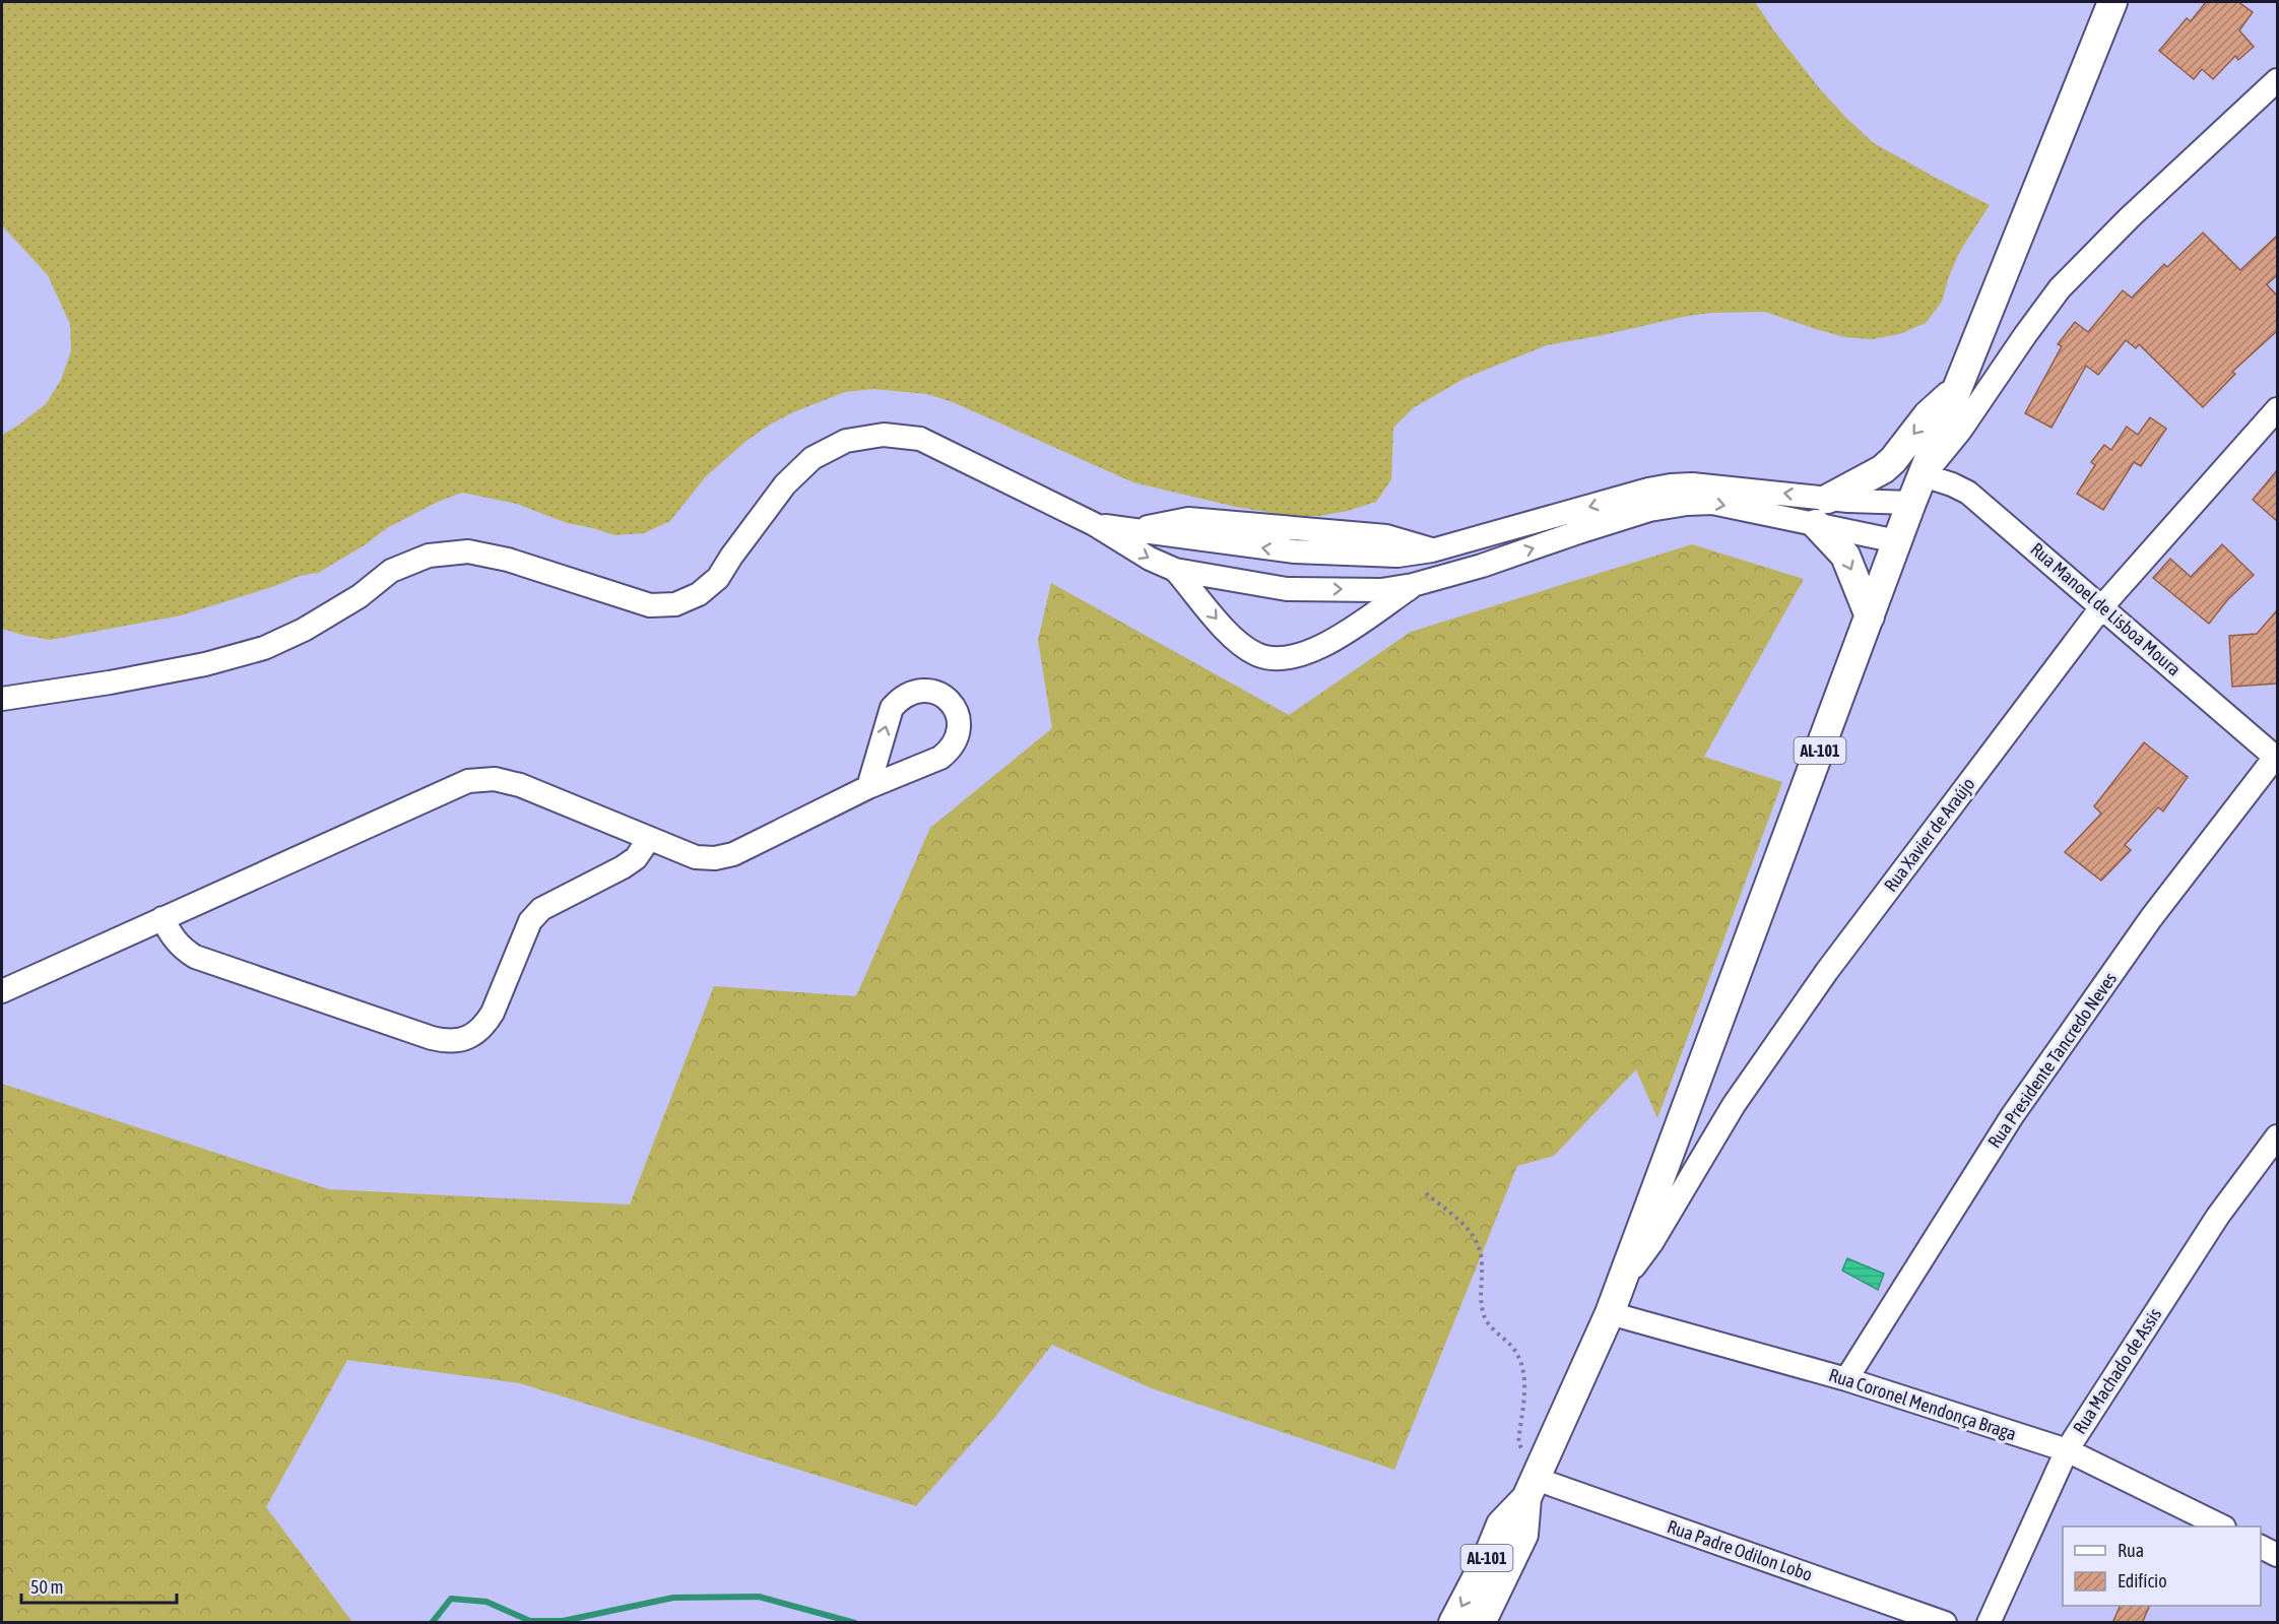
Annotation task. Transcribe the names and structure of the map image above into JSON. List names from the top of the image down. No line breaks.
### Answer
{"streets":{"main road":["AL-101"],"street":["Rua Manoel de Lisboa Moura","Rua Xavier de Araújo","Rua Presidente Tancredo Neves","Rua Machado de Assis","Rua Coronel Mendonça Braga","Rua Padre Odilon Lobo"]},"crossings":[["Rua Manoel de Lisboa Moura","AL-101"],["Rua Manoel de Lisboa Moura","Rua Xavier de Araújo"],["Rua Manoel de Lisboa Moura","Rua Presidente Tancredo Neves"],["AL-101","Rua Xavier de Araújo"],["AL-101","Rua Coronel Mendonça Braga"],["AL-101","Rua Padre Odilon Lobo"],["Rua Xavier de Araújo","Rua Coronel Mendonça Braga"],["Rua Presidente Tancredo Neves","Rua Coronel Mendonça Braga"],["Rua Machado de Assis","Rua Coronel Mendonça Braga"]],"legend":["Rua","Edifício"],"scale_bar":"50 m"}
